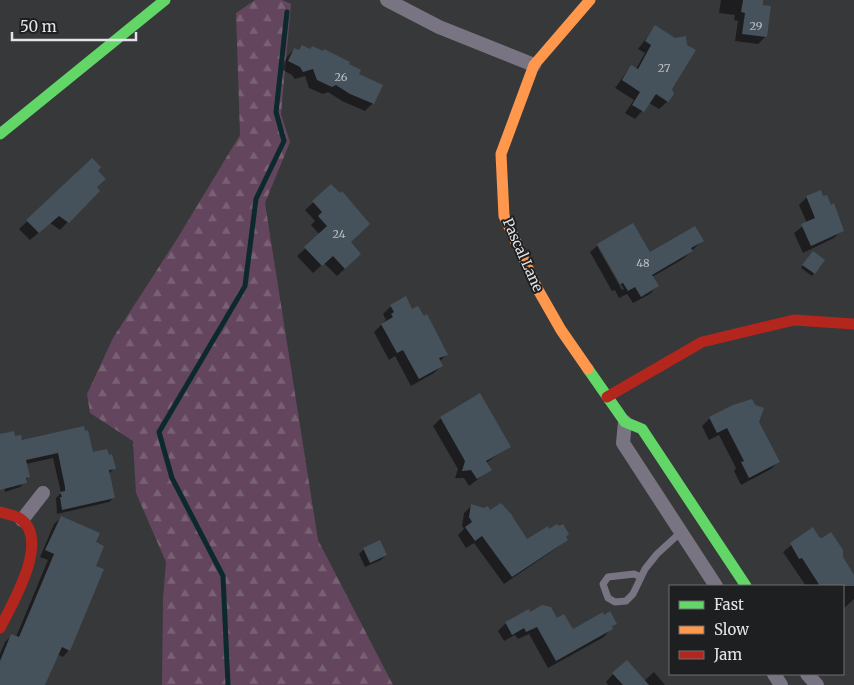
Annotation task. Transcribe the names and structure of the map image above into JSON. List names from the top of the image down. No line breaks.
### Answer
{"streets":{"street":["Pascal Lane"]},"house_numbers":["29","27","26","24","48"],"legend":["Fast","Slow","Jam"],"scale_bar":"50 m"}
